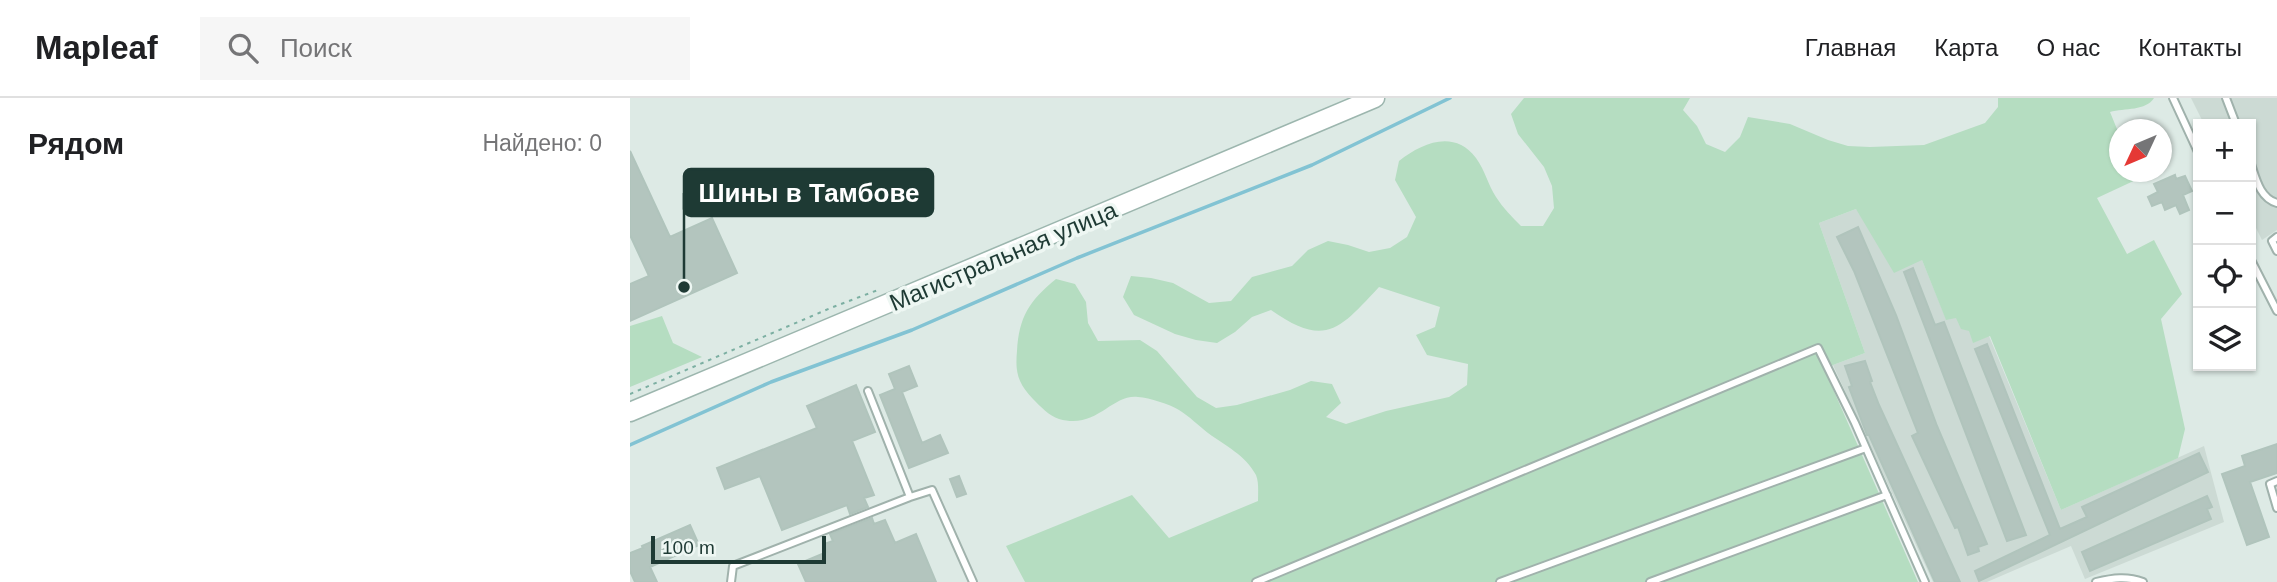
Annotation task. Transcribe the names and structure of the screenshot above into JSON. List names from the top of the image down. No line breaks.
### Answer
{"streets":{"main road":["Магистральная улица"]},"places":["Шины в Тамбове"],"scale_bar":"100 m","north":"bottom left","page":{"header":"Mapleaf","search":"Поиск","nav":["Главная","Карта","О нас","Контакты"],"heading":["Рядом","Найдено: 0"],"map_buttons":["+","−"],"scale":"100 m"}}
